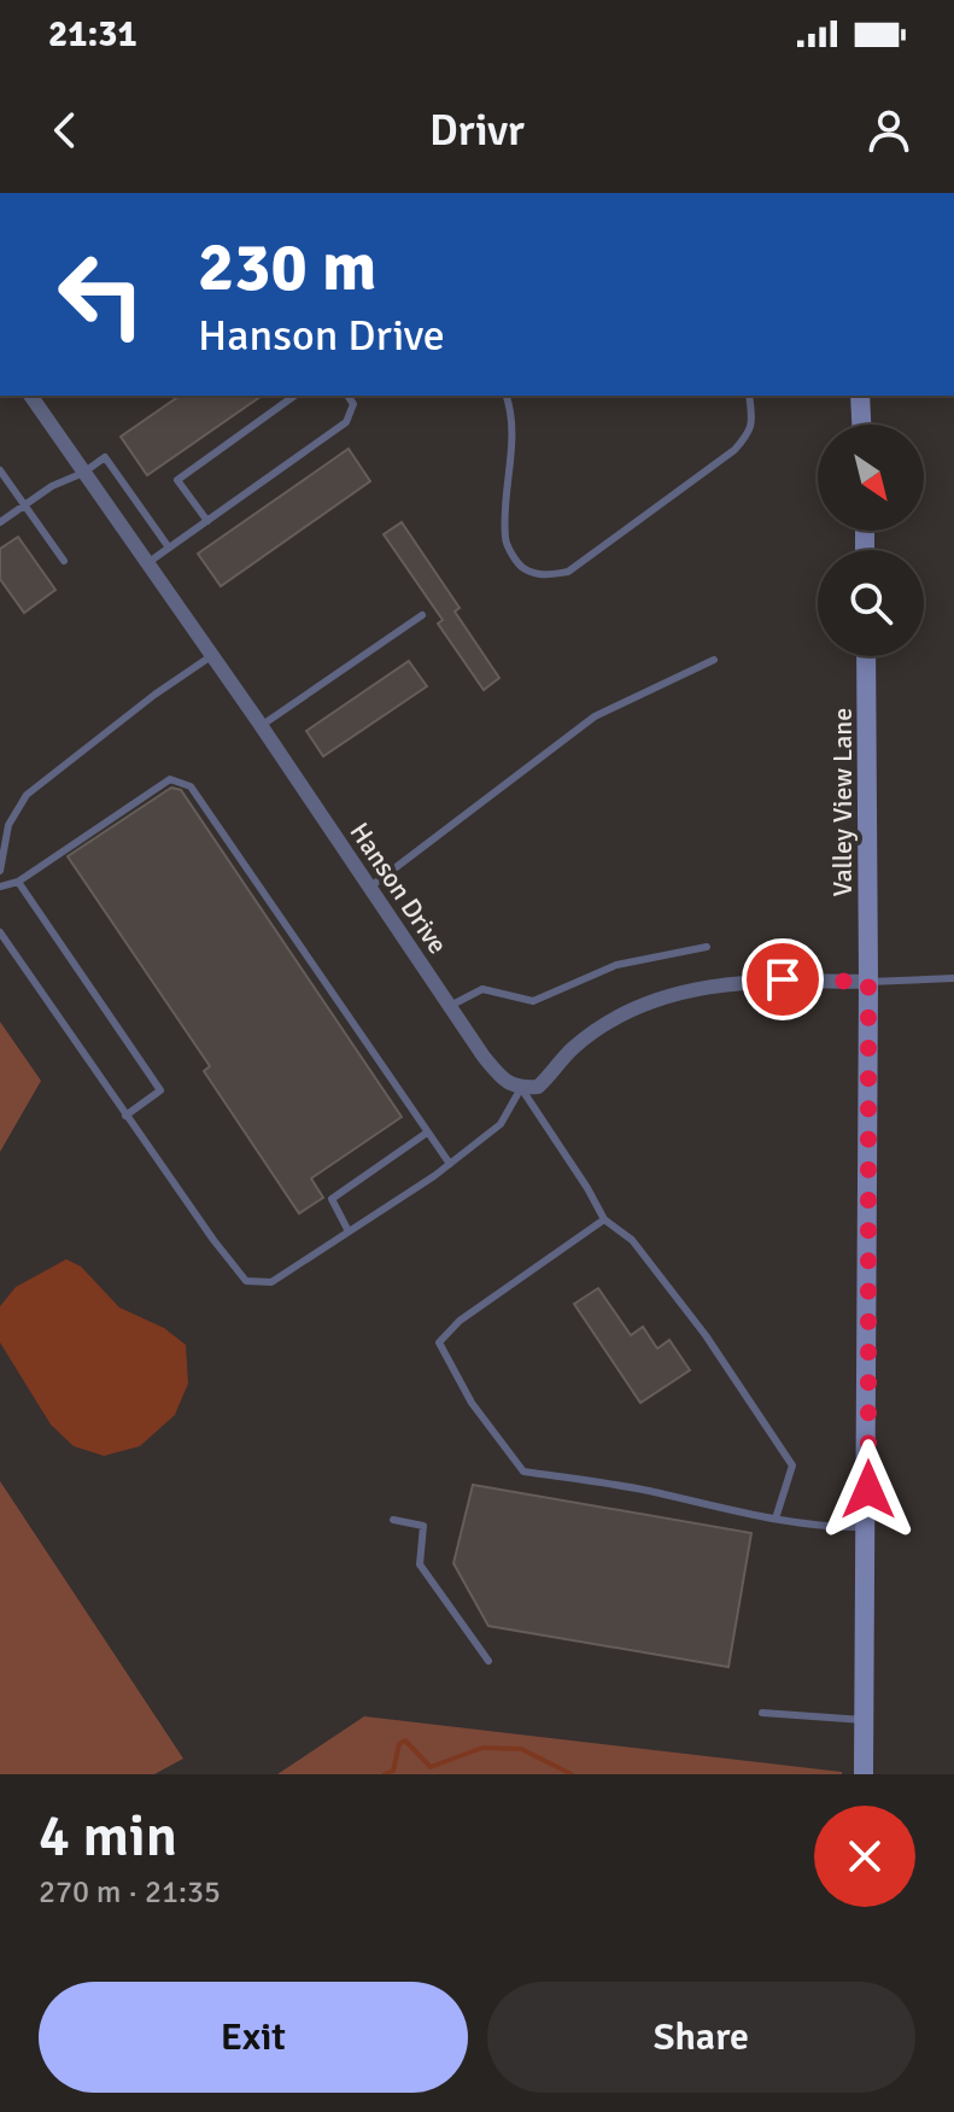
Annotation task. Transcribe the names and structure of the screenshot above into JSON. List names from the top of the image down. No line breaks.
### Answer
{"streets":{"main road":["Valley View Lane"],"street":["Hanson Drive"]},"north":"bottom right","page":{"status":"21:31","header":"Drivr","turn":["230 m","Hanson Drive"],"heading":["4 min","270 m · 21:35"],"buttons":["Exit","Share"]}}
